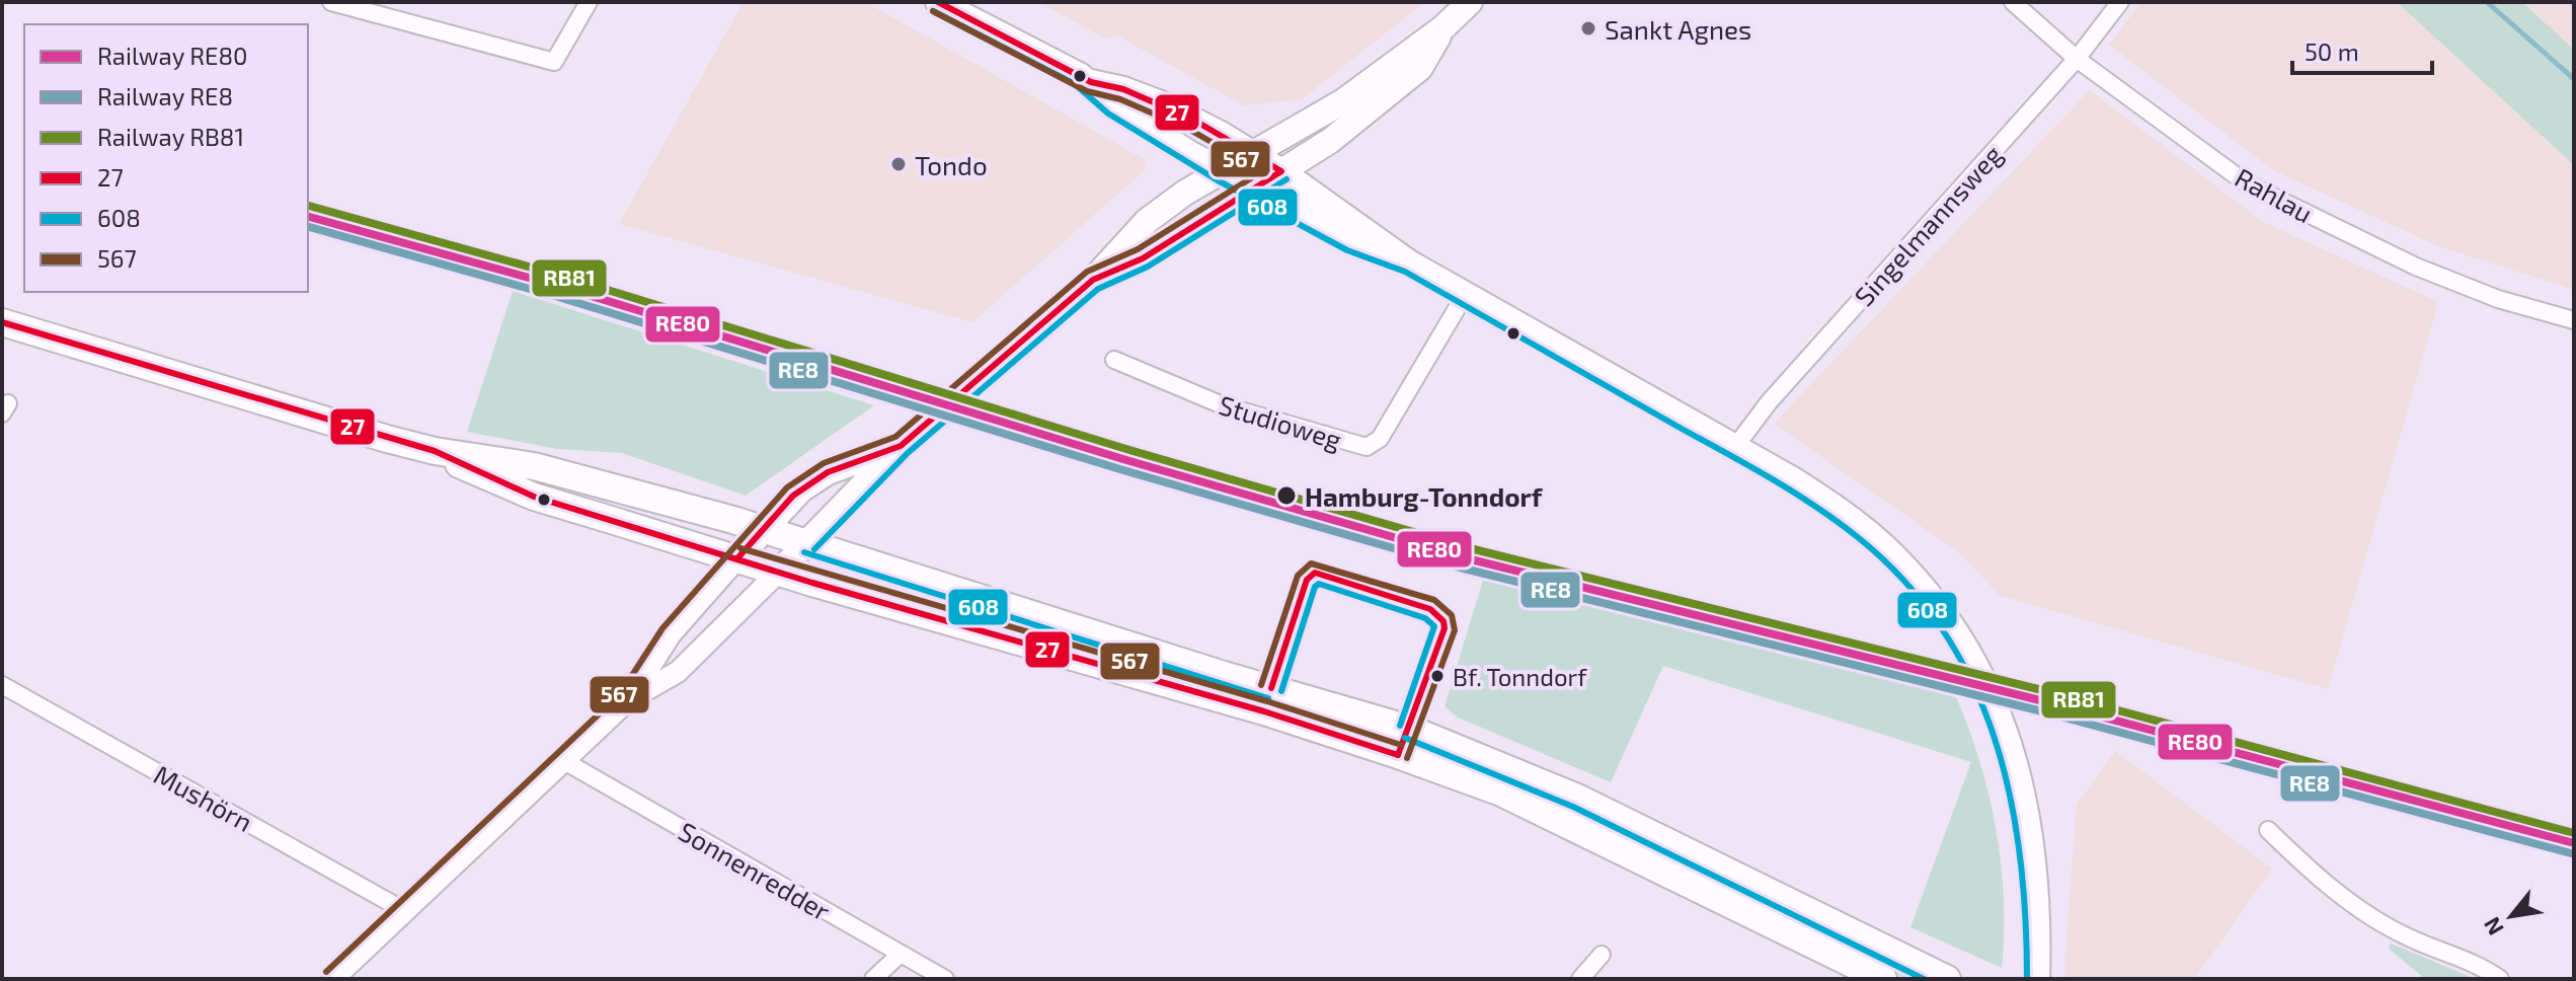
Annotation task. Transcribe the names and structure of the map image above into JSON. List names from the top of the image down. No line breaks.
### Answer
{"streets":{"street":["Rahlau","Singelmannsweg","Studioweg","Mushörn","Sonnenredder"]},"crossings":[["Rahlau","Singelmannsweg"]],"places":["Sankt Agnes","Tondo","Hamburg-Tonndorf","Bf. Tonndorf"],"lines":["transit line 27","transit line 608","transit line 567","rail line RB81","rail line RE80","rail line RE8"],"legend":["Railway RE80","Railway RE8","Railway RB81","27","608","567"],"scale_bar":"50 m","north":"bottom left"}
